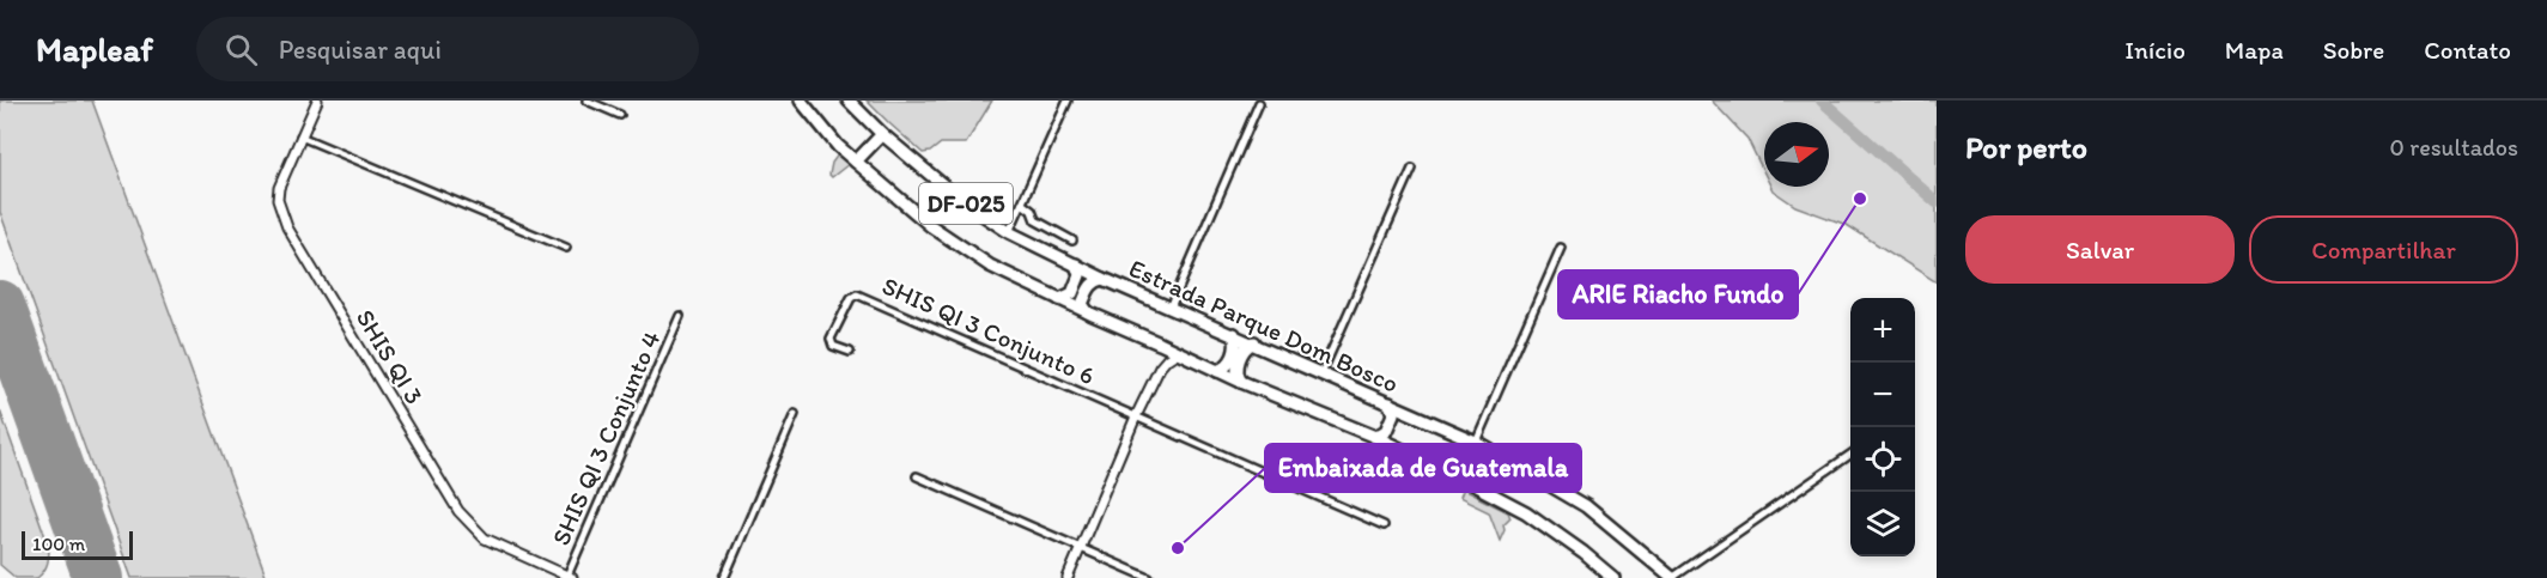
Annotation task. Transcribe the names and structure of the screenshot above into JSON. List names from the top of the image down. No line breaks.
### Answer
{"streets":{"main road":["DF-025","Estrada Parque Dom Bosco"],"street":["SHIS QI 3 Conjunto 6","SHIS QI 3","SHIS QI 3 Conjunto 4"]},"crossings":[["SHIS QI 3","SHIS QI 3 Conjunto 4"]],"places":["ARIE Riacho Fundo","Embaixada de Guatemala"],"scale_bar":"100 m","north":"right","page":{"header":"Mapleaf","search":"Pesquisar aqui","nav":["Início","Mapa","Sobre","Contato"],"heading":["Por perto","0 resultados"],"buttons":["Salvar","Compartilhar"],"map_buttons":["+","−"],"scale":"100 m"}}
